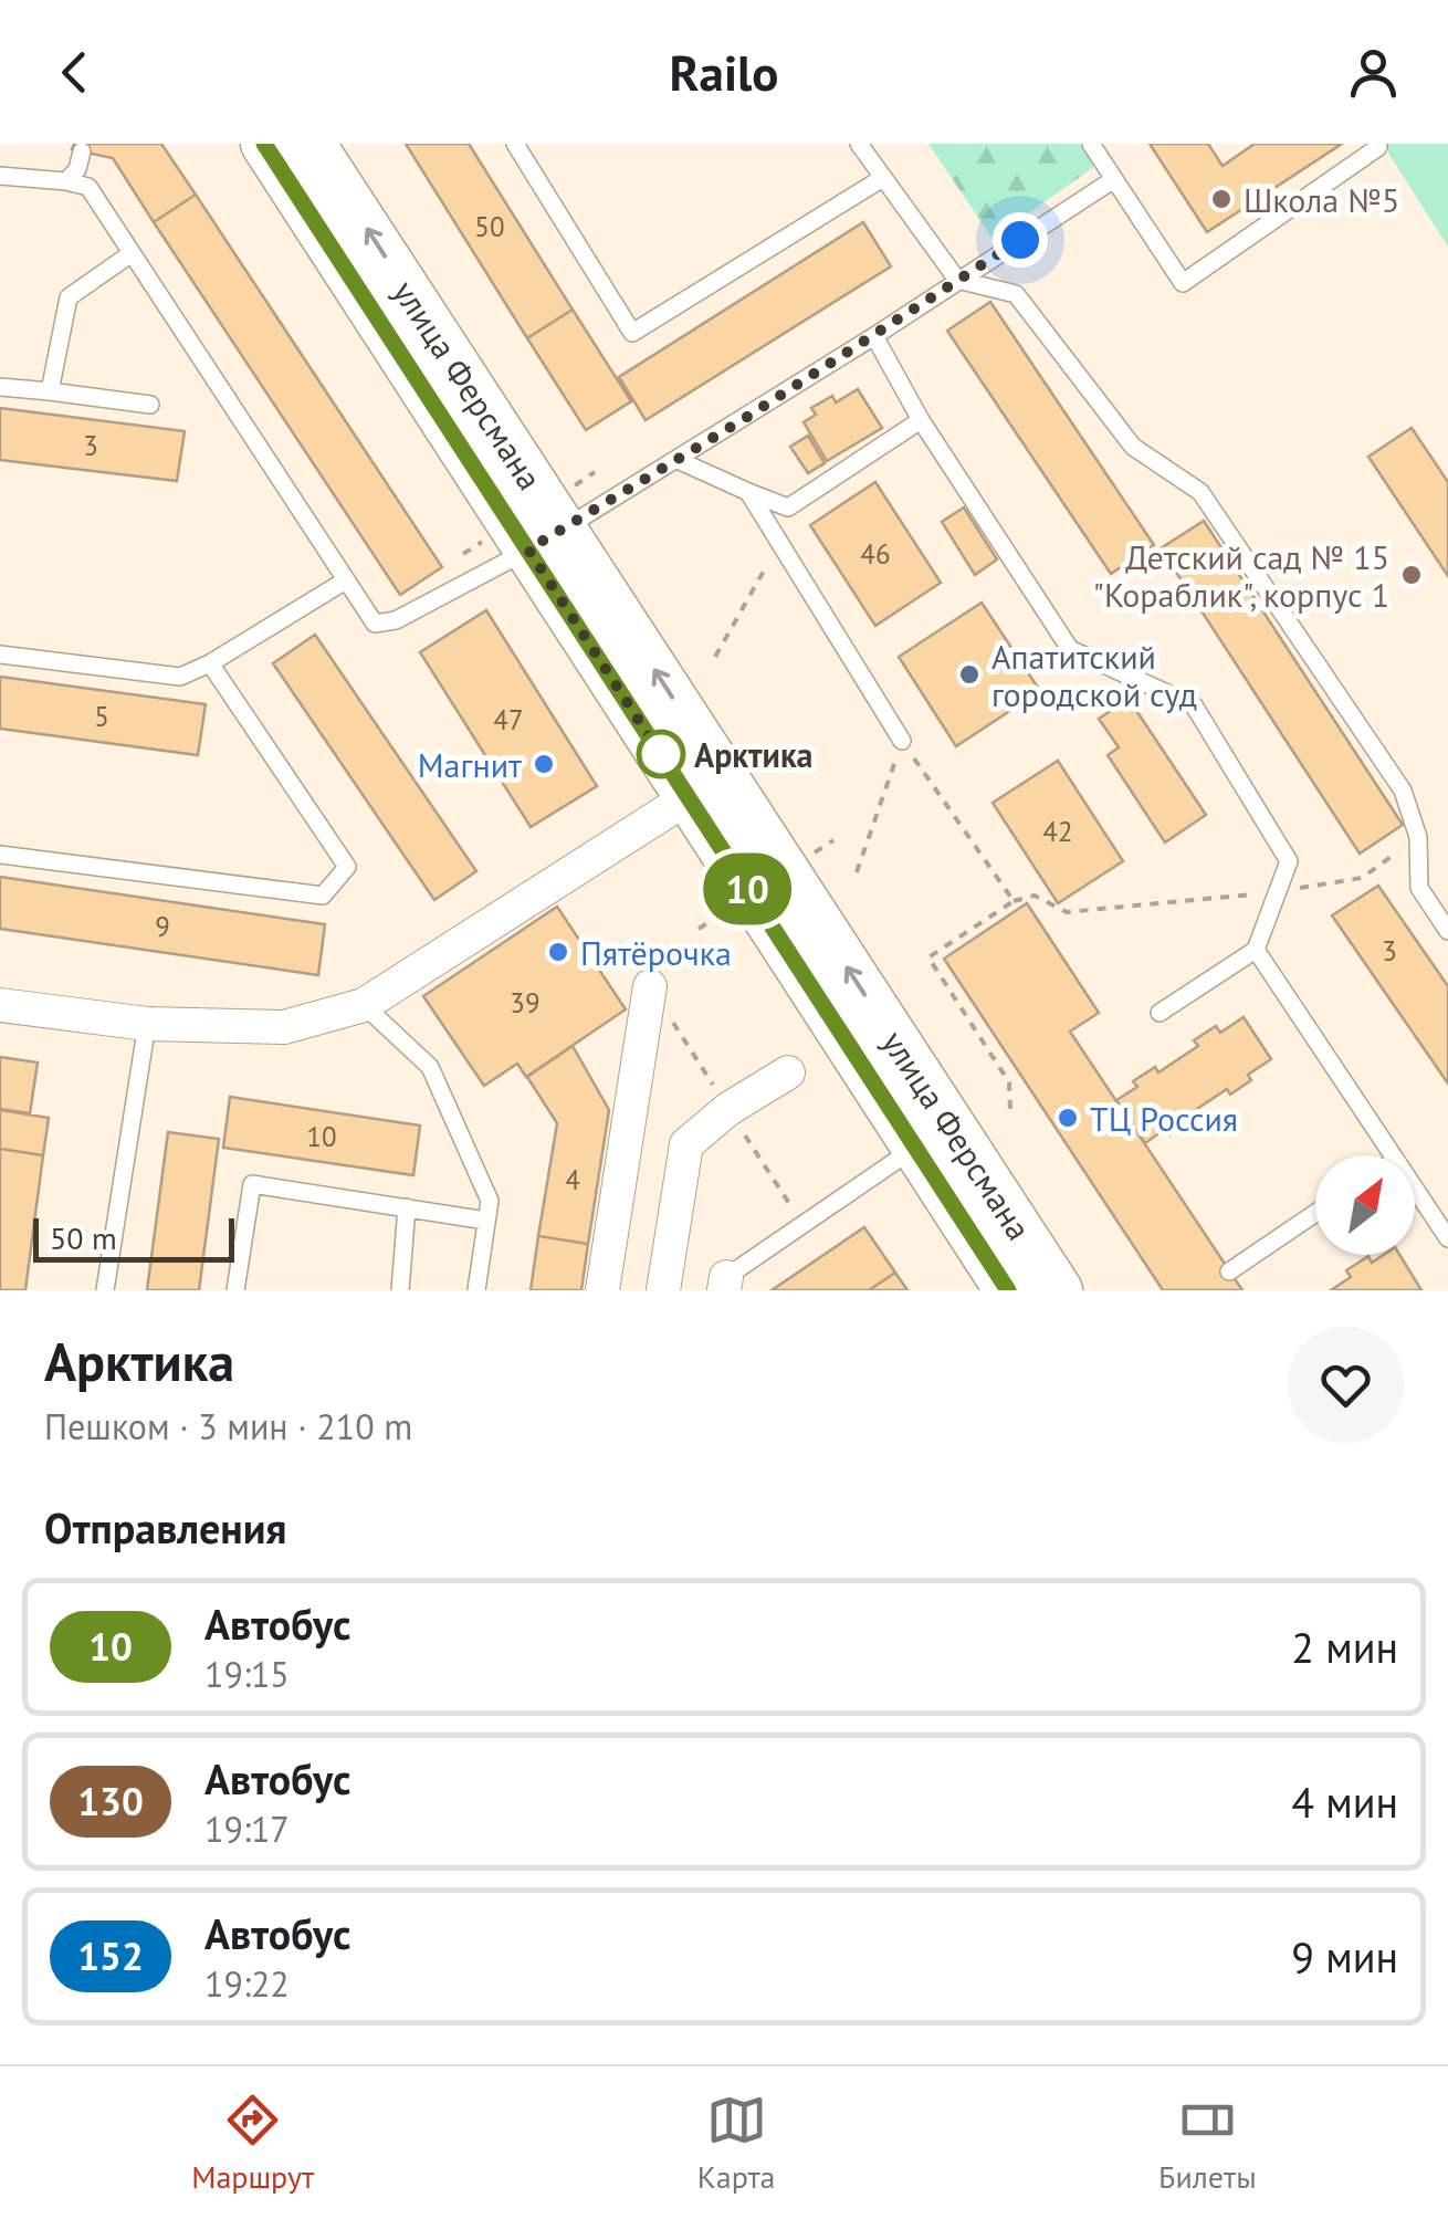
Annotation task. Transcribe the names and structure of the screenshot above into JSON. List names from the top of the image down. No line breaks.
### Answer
{"streets":{"street":["улица Ферсмана"]},"places":["Школа №5","Детский сад № 15 \"Кораблик\", корпус 1","Апатитский городской суд","Арктика","Магнит","Пятёрочка","ТЦ Россия"],"lines":["bus line 10"],"house_numbers":["50","3","46","5","47","42","9","3","39","10","4"],"scale_bar":"50 m","north":"top right","page":{"header":"Railo","on_map":"10","scale":"50 m","heading":[["Арктика","Пешком · 3 мин · 210 m"],"Отправления"],"list":[{"mark":"10","name":"Автобус","note":"19:15","value":"2 мин"},{"mark":"130","name":"Автобус","note":"19:17","value":"4 мин"},{"mark":"152","name":"Автобус","note":"19:22","value":"9 мин"}],"tabs":["Маршрут","Карта","Билеты"]}}
